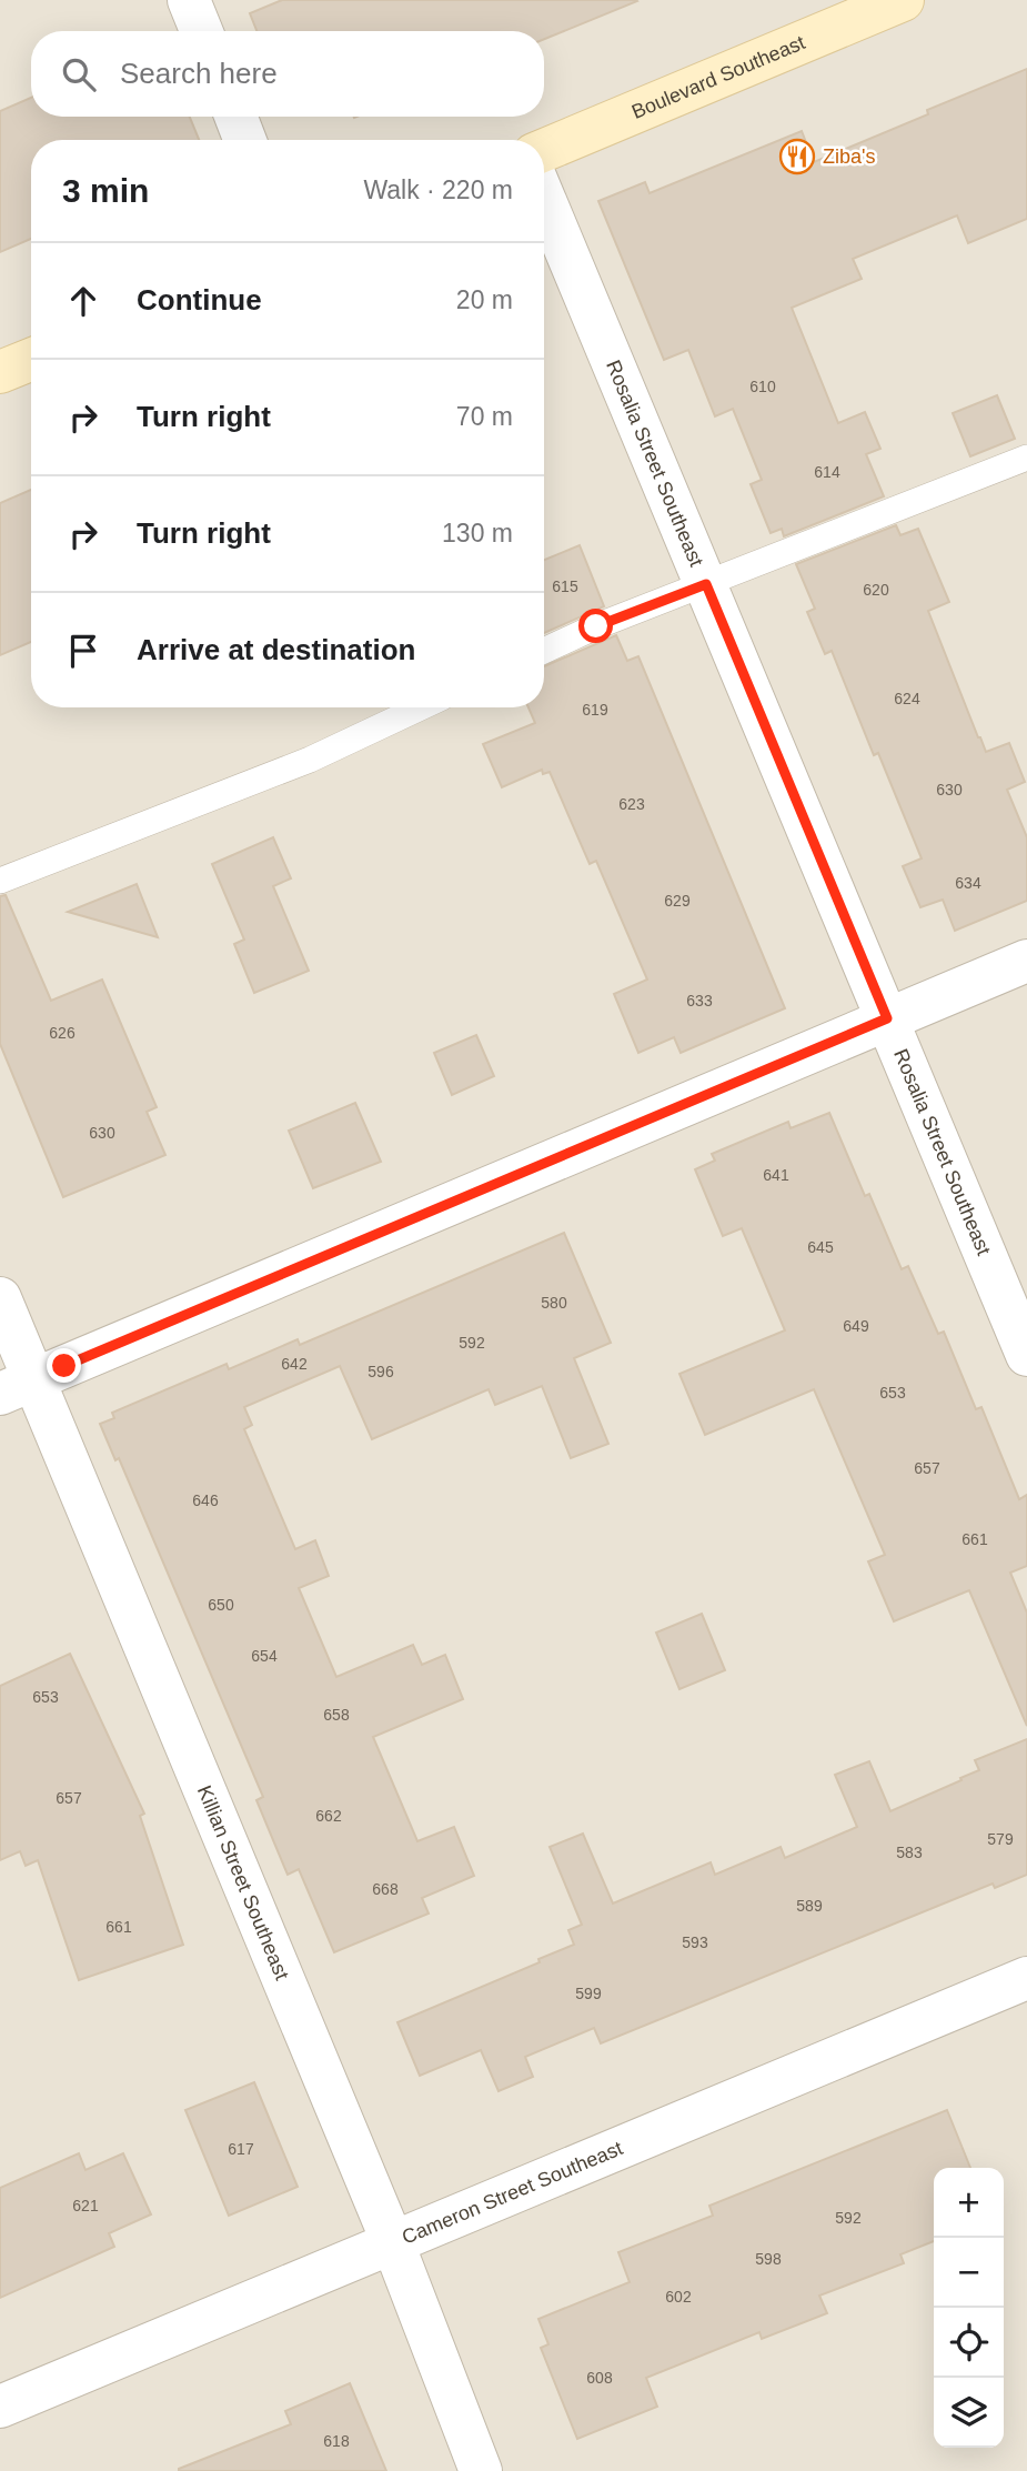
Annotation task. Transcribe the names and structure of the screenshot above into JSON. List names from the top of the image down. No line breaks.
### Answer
{"streets":{"main road":["Boulevard Southeast"],"street":["Rosalia Street Southeast","Killian Street Southeast","Cameron Street Southeast"]},"crossings":[["Killian Street Southeast","Cameron Street Southeast"]],"places":{"restaurant":["Ziba's"]},"house_numbers":["610","614","615","620","624","619","630","623","634","629","633","626","630","641","645","580","649","592","642","596","653","657","646","661","650","654","653","658","657","662","579","583","668","589","661","593","599","617","621","592","598","602","608","618"],"page":{"search":"Search here","heading":["3 min","Walk · 220 m"],"list":[["Continue","20 m"],["Turn right","70 m"],["Turn right","130 m"],"Arrive at destination"],"map_buttons":["+","−"]}}
